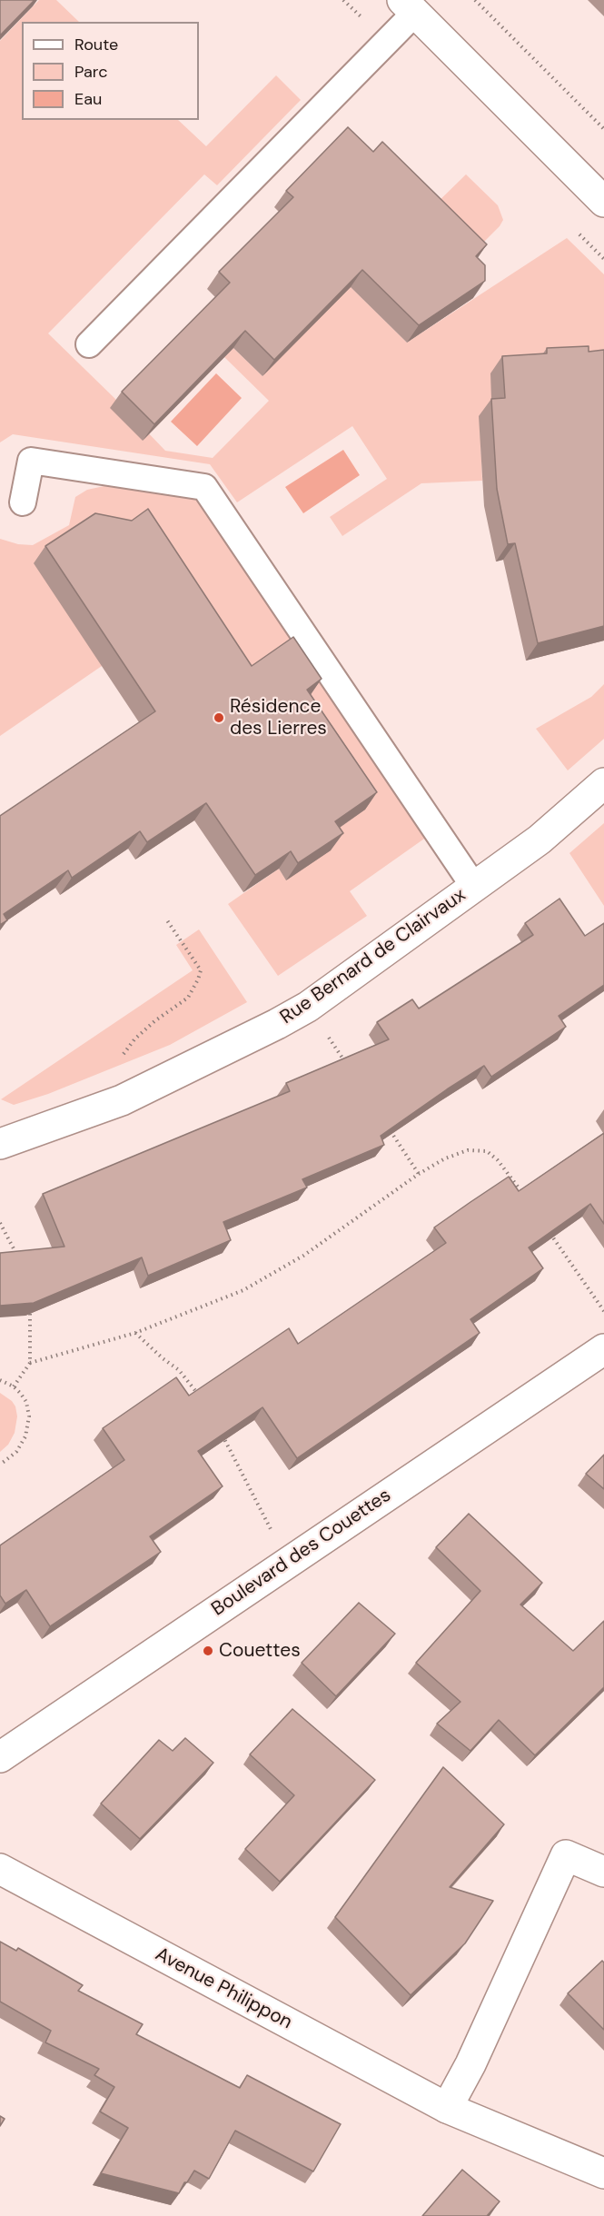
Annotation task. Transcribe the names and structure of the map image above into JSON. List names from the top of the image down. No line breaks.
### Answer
{"streets":{"street":["Rue Bernard de Clairvaux","Boulevard des Couettes","Avenue Philippon"]},"places":["Résidence des Lierres","Couettes"],"legend":["Route","Parc","Eau"]}
